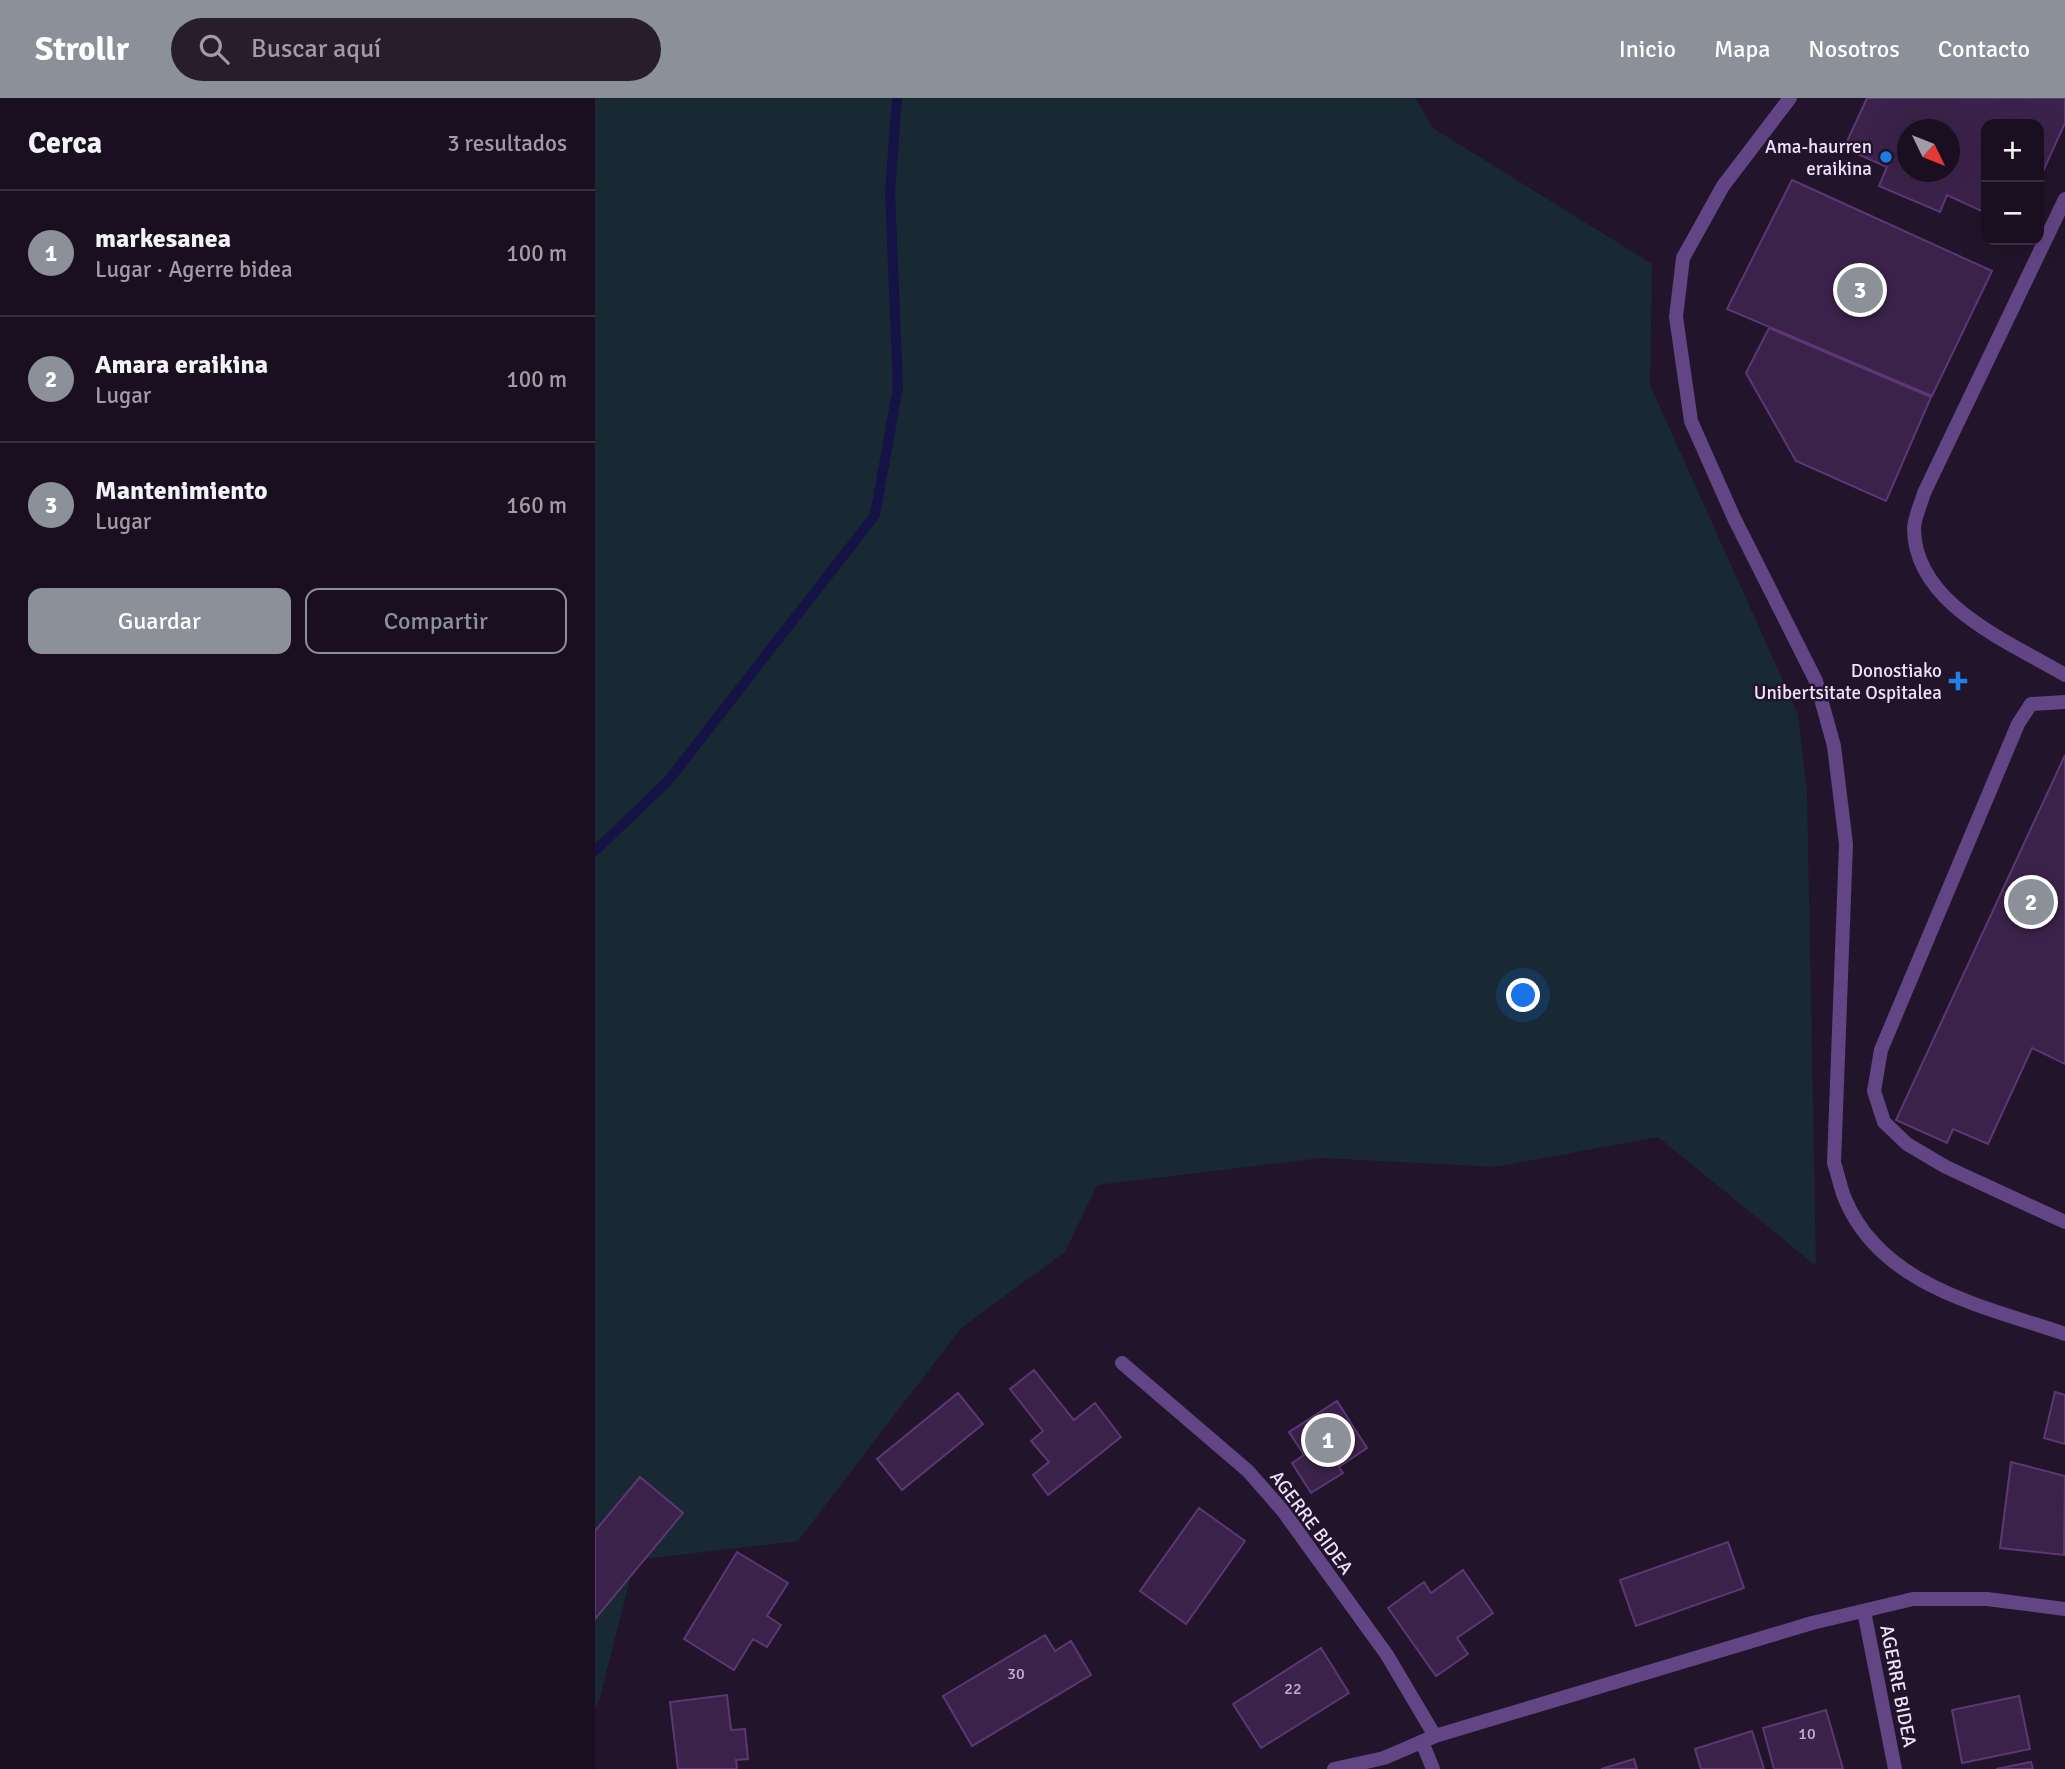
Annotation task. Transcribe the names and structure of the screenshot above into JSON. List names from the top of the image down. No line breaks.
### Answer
{"streets":{"street":["AGERRE BIDEA"]},"places":{"other":["Ama-haurren eraikina"],"health":["Donostiako Unibertsitate Ospitalea"]},"house_numbers":["30","22","10"],"north":"bottom right","page":{"header":"Strollr","search":"Buscar aquí","nav":["Inicio","Mapa","Nosotros","Contacto"],"heading":["Cerca","3 resultados"],"map_buttons":["+","−"],"list":[{"mark":"1","name":"markesanea","note":"Lugar · Agerre bidea","value":"100 m"},{"mark":"2","name":"Amara eraikina","note":"Lugar","value":"100 m"},{"mark":"3","name":"Mantenimiento","note":"Lugar","value":"160 m"}],"pins":["3","2","1"],"buttons":["Guardar","Compartir"]}}
